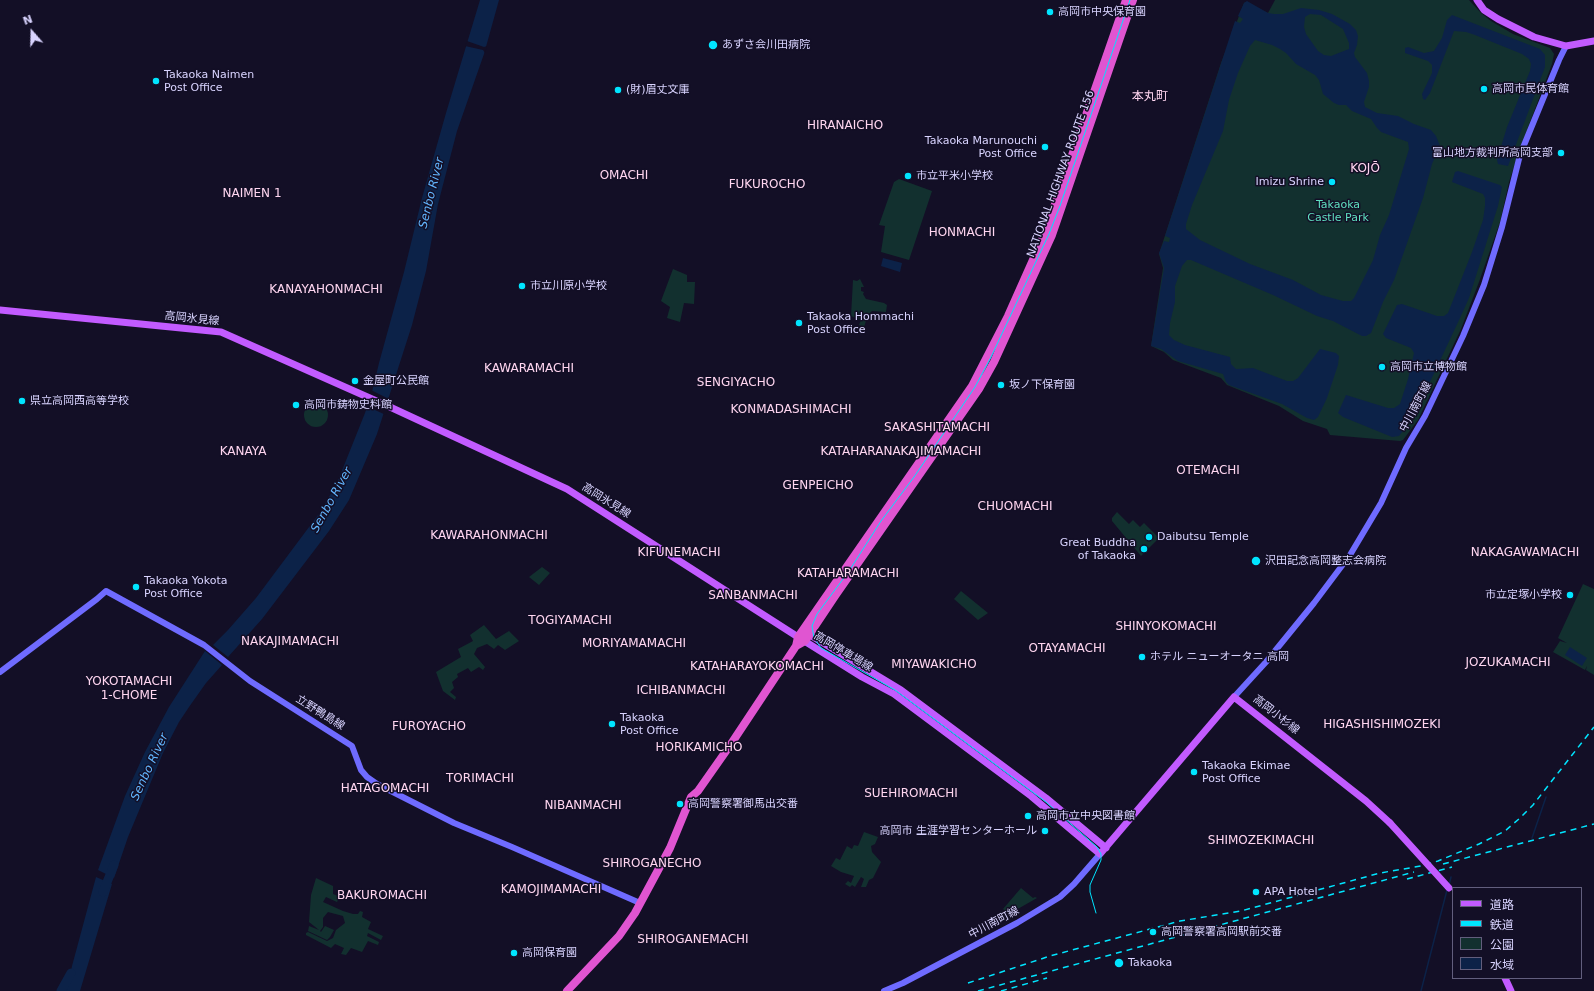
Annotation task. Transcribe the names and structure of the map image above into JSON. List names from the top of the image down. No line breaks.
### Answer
{"streets":{"highway":["NATIONAL HIGHWAY ROUTE 156"],"main road":["高岡氷見線","中川南町線","高岡停車場線","立野鴨島線","高岡小杉線"]},"crossings":[["NATIONAL HIGHWAY ROUTE 156","高岡氷見線"],["NATIONAL HIGHWAY ROUTE 156","高岡停車場線"],["高岡氷見線","高岡停車場線"],["中川南町線","高岡停車場線"],["中川南町線","高岡小杉線"]],"districts":["本丸町","HIRANAICHO","KOJŌ","OMACHI","FUKUROCHO","NAIMEN 1","HONMACHI","KANAYAHONMACHI","KAWARAMACHI","SENGIYACHO","KONMADASHIMACHI","SAKASHITAMACHI","KANAYA","KATAHARANAKAJIMAMACHI","OTEMACHI","GENPEICHO","CHUOMACHI","KAWARAHONMACHI","KIFUNEMACHI","NAKAGAWAMACHI","KATAHARAMACHI","SANBANMACHI","TOGIYAMACHI","SHINYOKOMACHI","NAKAJIMAMACHI","MORIYAMAMACHI","OTAYAMACHI","JOZUKAMACHI","MIYAWAKICHO","KATAHARAYOKOMACHI","YOKOTAMACHI 1-CHOME","ICHIBANMACHI","HIGASHISHIMOZEKI","FUROYACHO","HORIKAMICHO","TORIMACHI","HATAGOMACHI","SUEHIROMACHI","NIBANMACHI","SHIMOZEKIMACHI","SHIROGANECHO","KAMOJIMAMACHI","BAKUROMACHI","SHIROGANEMACHI"],"water":["Senbo River"],"parks":["Takaoka Castle Park"],"places":["高岡市中央保育園","あずさ会川田病院","Takaoka Naimen Post Office","高岡市民体育館","(財)眉丈文庫","Takaoka Marunouchi Post Office","富山地方裁判所高岡支部","市立平米小学校","Imizu Shrine","市立川原小学校","Takaoka Hommachi Post Office","高岡市立博物館","金屋町公民館","坂ノ下保育園","県立高岡西高等学校","高岡市鋳物史料館","Daibutsu Temple","Great Buddha of Takaoka","沢田記念高岡整志会病院","Takaoka Yokota Post Office","市立定塚小学校","ホテル ニューオータニ 高岡","Takaoka Post Office","Takaoka Ekimae Post Office","高岡警察署御馬出交番","高岡市立中央図書館","高岡市 生涯学習センターホール","APA Hotel","高岡警察署高岡駅前交番","高岡保育園","Takaoka"],"legend":["道路","鉄道","公園","水域"],"north":"top"}
